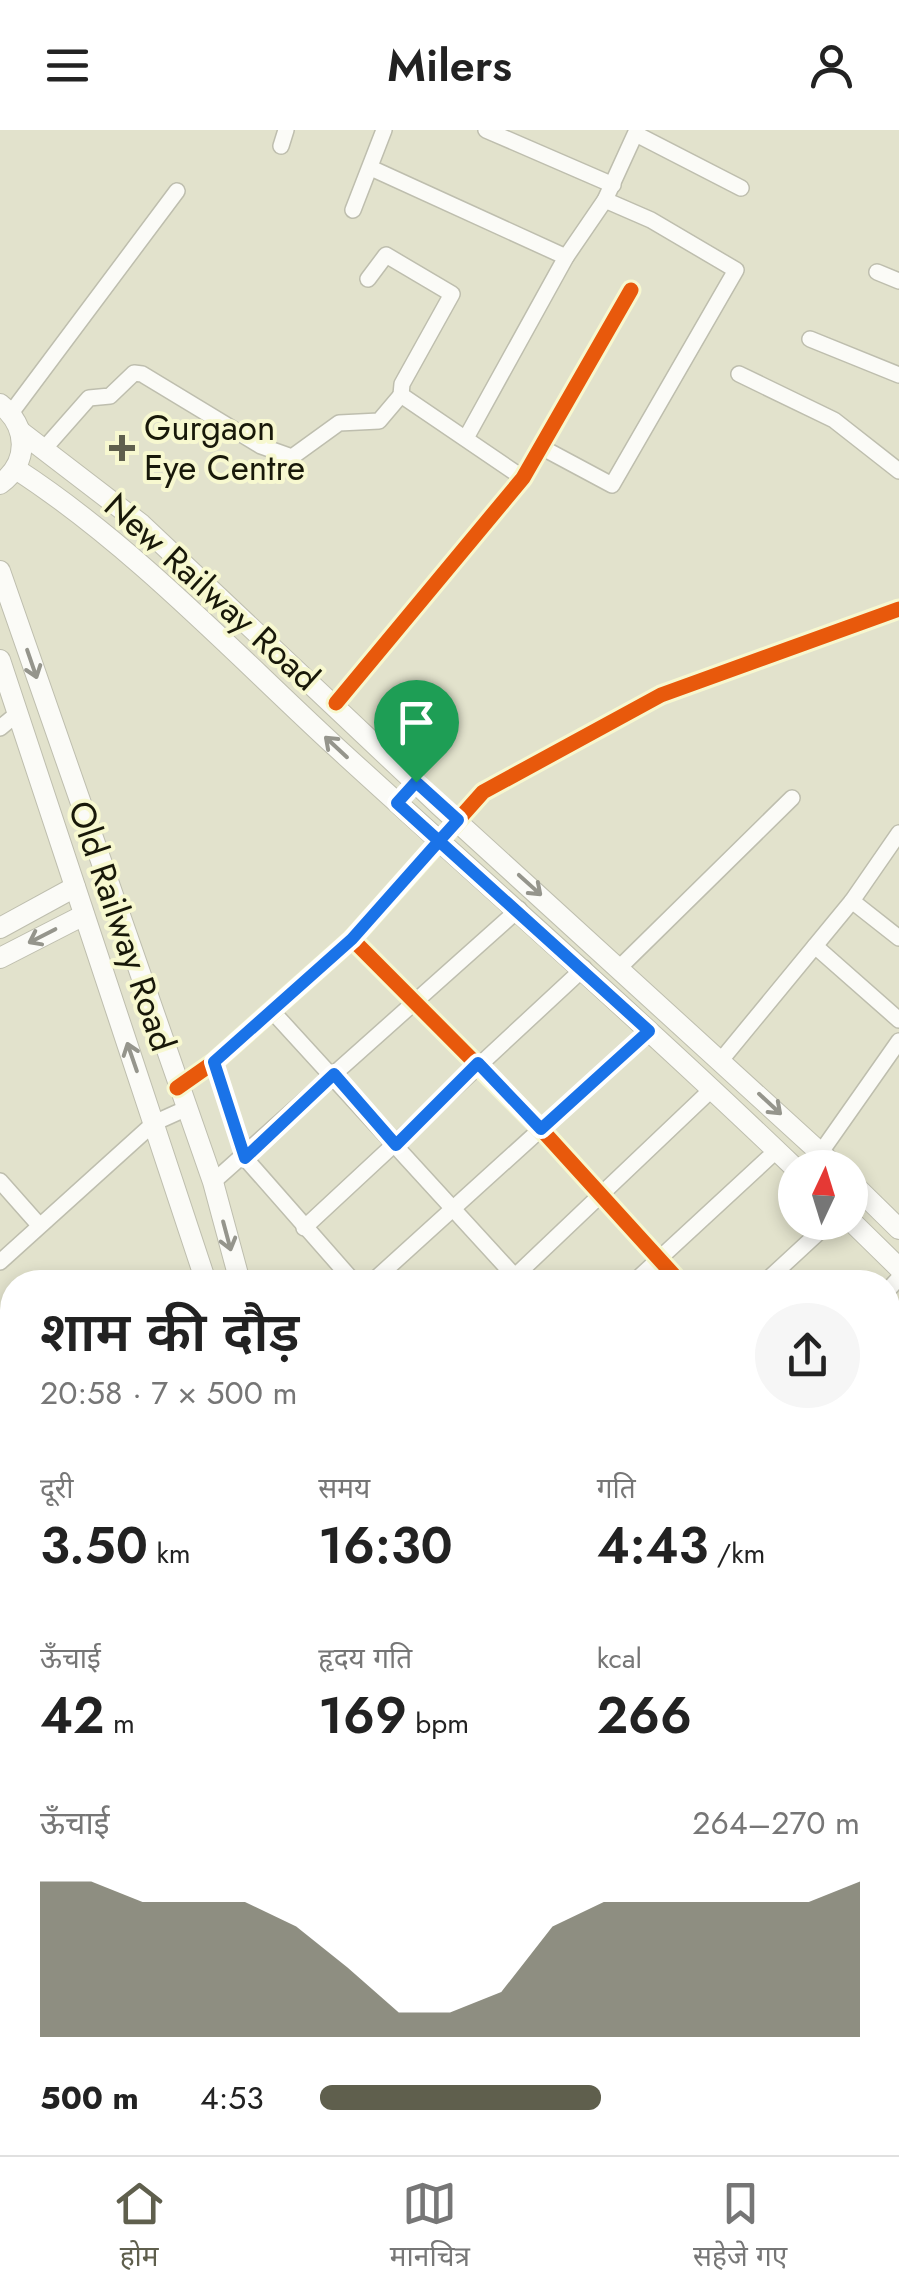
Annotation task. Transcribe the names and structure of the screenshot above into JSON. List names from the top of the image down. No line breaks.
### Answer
{"streets":{"main road":["New Railway Road","Old Railway Road"]},"places":{"health":["Gurgaon Eye Centre"]},"north":"top","page":{"header":"Milers","heading":["शाम की दौड़","20:58 · 7 × 500 m"],"stats":[["दूरी","3.50 km"],["समय","16:30"],["गति","4:43 /km"],["ऊँचाई","42 m"],["हृदय गति","169 bpm"],["kcal","266"]],"chart":["ऊँचाई","264–270 m"],"list":[{"name":"500 m","note":"4:53"}],"tabs":["होम","मानचित्र","सहेजे गए"]}}
